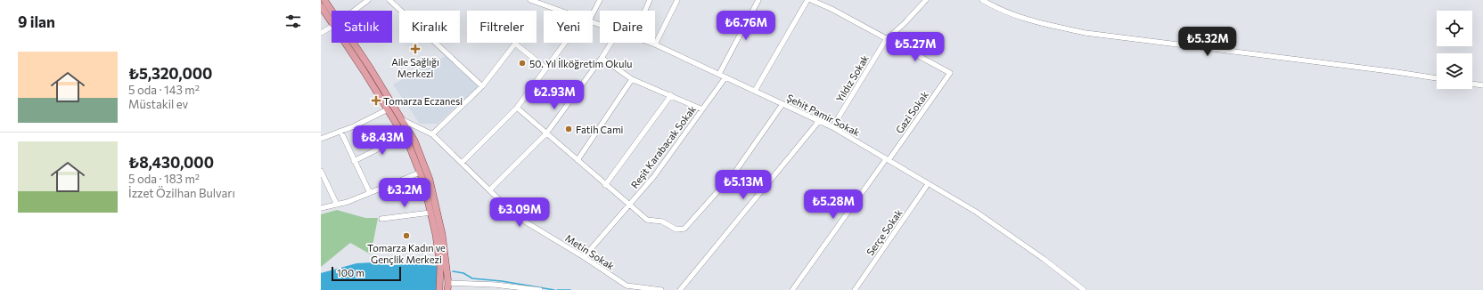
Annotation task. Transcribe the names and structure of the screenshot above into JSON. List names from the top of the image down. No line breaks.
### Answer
{"streets":{"street":["Yıldız Sokak","Gazi Sokak","Şehit Pamir Sokak","Reşit Karabacak Sokak","Serçe Sokak","Metin Sokak"]},"crossings":[["Yıldız Sokak","Gazi Sokak"],["Yıldız Sokak","Şehit Pamir Sokak"],["Gazi Sokak","Şehit Pamir Sokak"],["Şehit Pamir Sokak","Reşit Karabacak Sokak"],["Şehit Pamir Sokak","Serçe Sokak"],["Reşit Karabacak Sokak","Metin Sokak"]],"places":{"health":["Aile Sağlığı Merkezi","Tomarza Eczanesi"],"other":["50. Yıl İlköğretim Okulu","Fatih Cami","Tomarza Kadın ve Gençlik Merkezi"]},"scale_bar":"100 m","page":{"heading":"9 ilan","price":["₺6.76M","₺5.32M","₺5.27M","₺2.93M","₺8.43M","₺5.13M","₺3.2M","₺5.28M","₺3.09M"],"chip":["Satılık","Kiralık","Filtreler","Yeni","Daire"],"list":[{"name":"₺5,320,000","note":"5 oda · 143 m² · Müstakil ev"},{"name":"₺8,430,000","note":"5 oda · 183 m² · İzzet Özilhan Bulvarı"}],"scale":"100 m"}}
